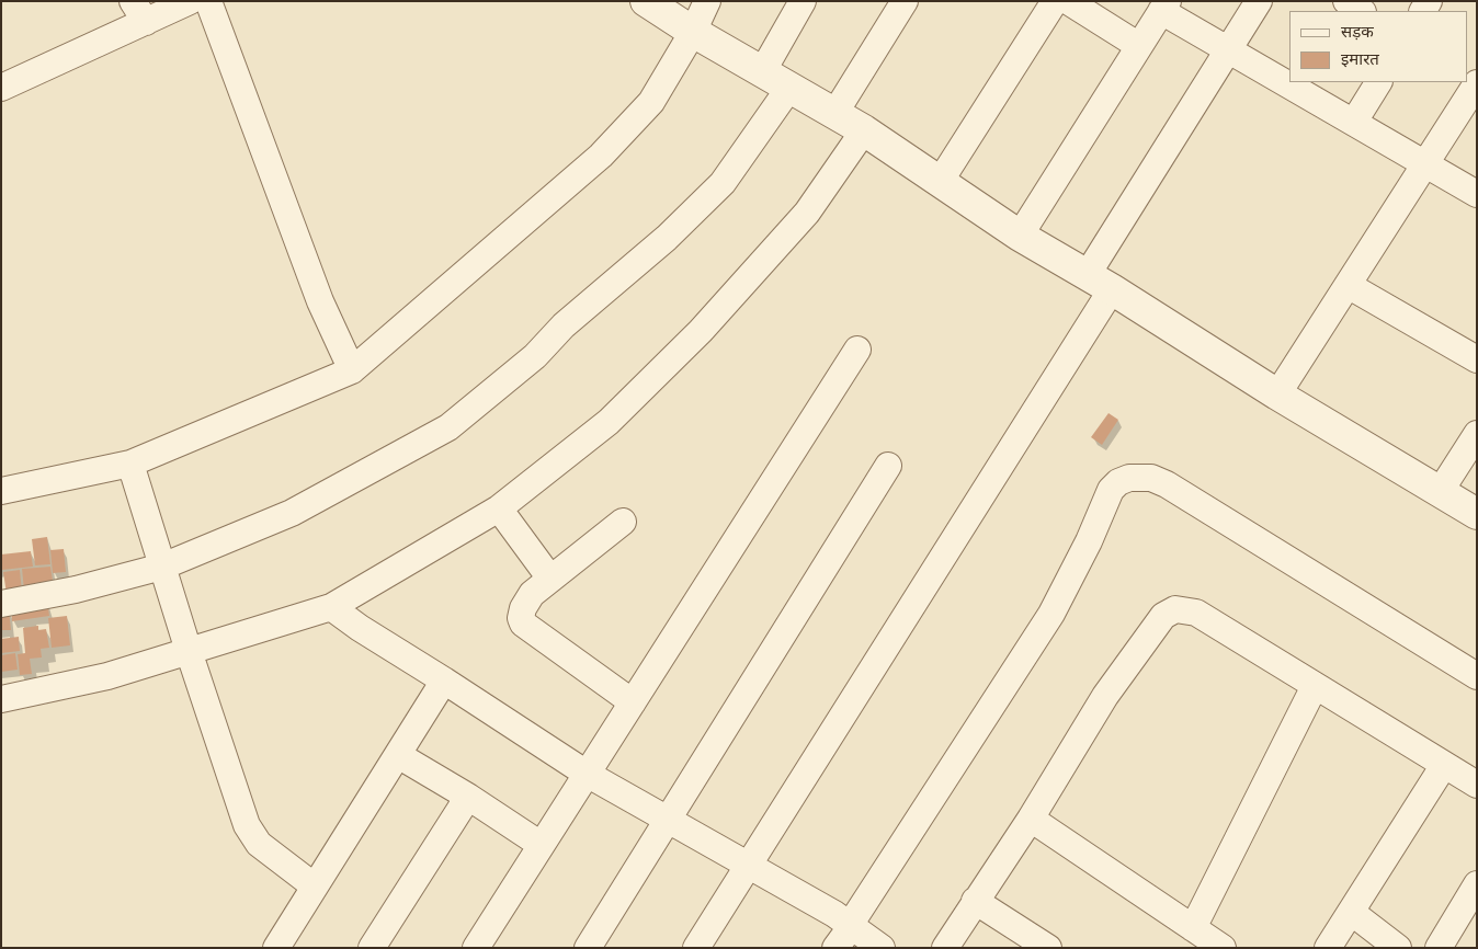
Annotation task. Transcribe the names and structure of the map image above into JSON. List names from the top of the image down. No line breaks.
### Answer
{"legend":["सड़क","इमारत"]}
